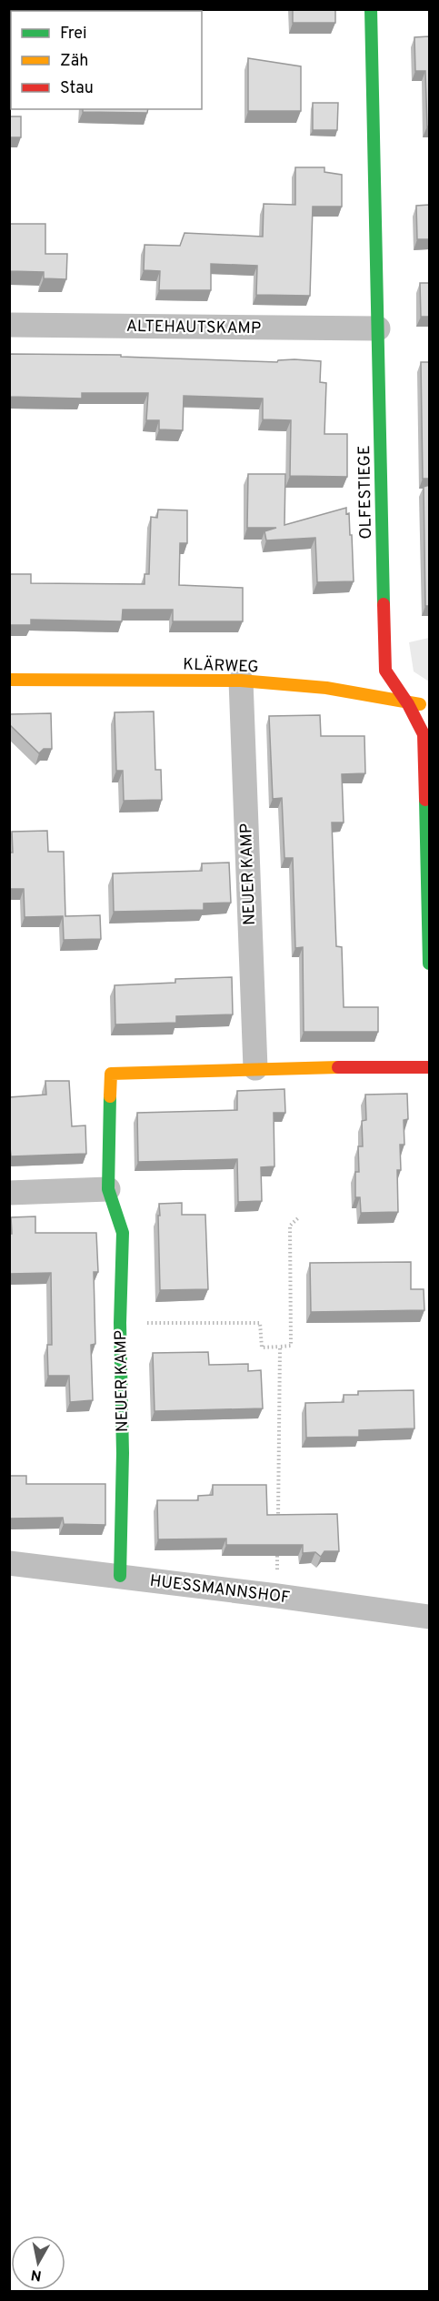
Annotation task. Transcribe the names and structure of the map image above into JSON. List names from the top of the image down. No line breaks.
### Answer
{"streets":{"street":["ALTEHAUTSKAMP","OLFESTIEGE","KLÄRWEG","NEUER KAMP","HUESSMANNSHOF"]},"crossings":[["ALTEHAUTSKAMP","OLFESTIEGE"],["OLFESTIEGE","KLÄRWEG"],["KLÄRWEG","NEUER KAMP"],["NEUER KAMP","HUESSMANNSHOF"]],"legend":["Frei","Zäh","Stau"],"north":"bottom"}
